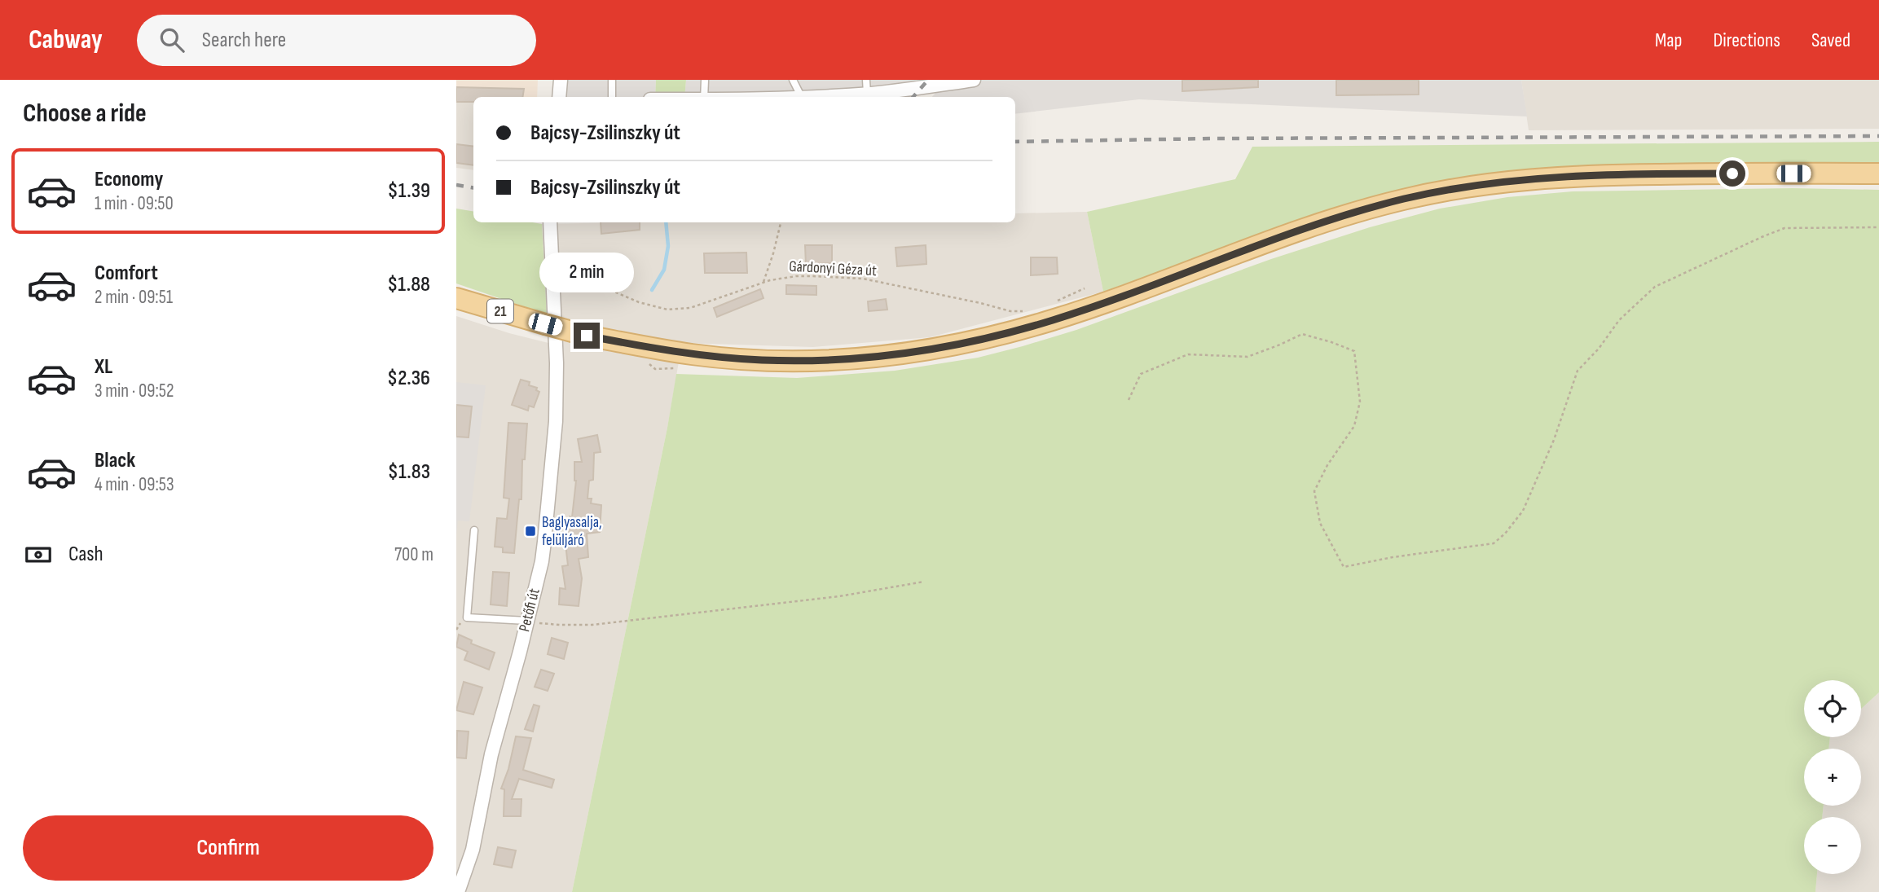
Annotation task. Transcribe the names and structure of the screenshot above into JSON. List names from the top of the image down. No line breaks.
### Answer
{"streets":{"main road":["21"],"street":["Petőfi út"],"path":["Gárdonyi Géza út"]},"crossings":[["Gárdonyi Géza út","Petőfi út"],["21","Petőfi út"]],"places":{"transit":["Baglyasalja, felüljáró"]},"page":{"header":"Cabway","search":"Search here","nav":["Map","Directions","Saved"],"heading":"Choose a ride","banner":["Bajcsy-Zsilinszky út","Bajcsy-Zsilinszky út"],"list":[{"name":"Economy","note":"1 min · 09:50","value":"$1.39"},{"name":"Comfort","note":"2 min · 09:51","value":"$1.88"},{"name":"XL","note":"3 min · 09:52","value":"$2.36"},{"name":"Black","note":"4 min · 09:53","value":"$1.83"}],"bubble":"2 min","pay":["Cash","700 m"],"map_buttons":["+","−"],"buttons":"Confirm"}}
